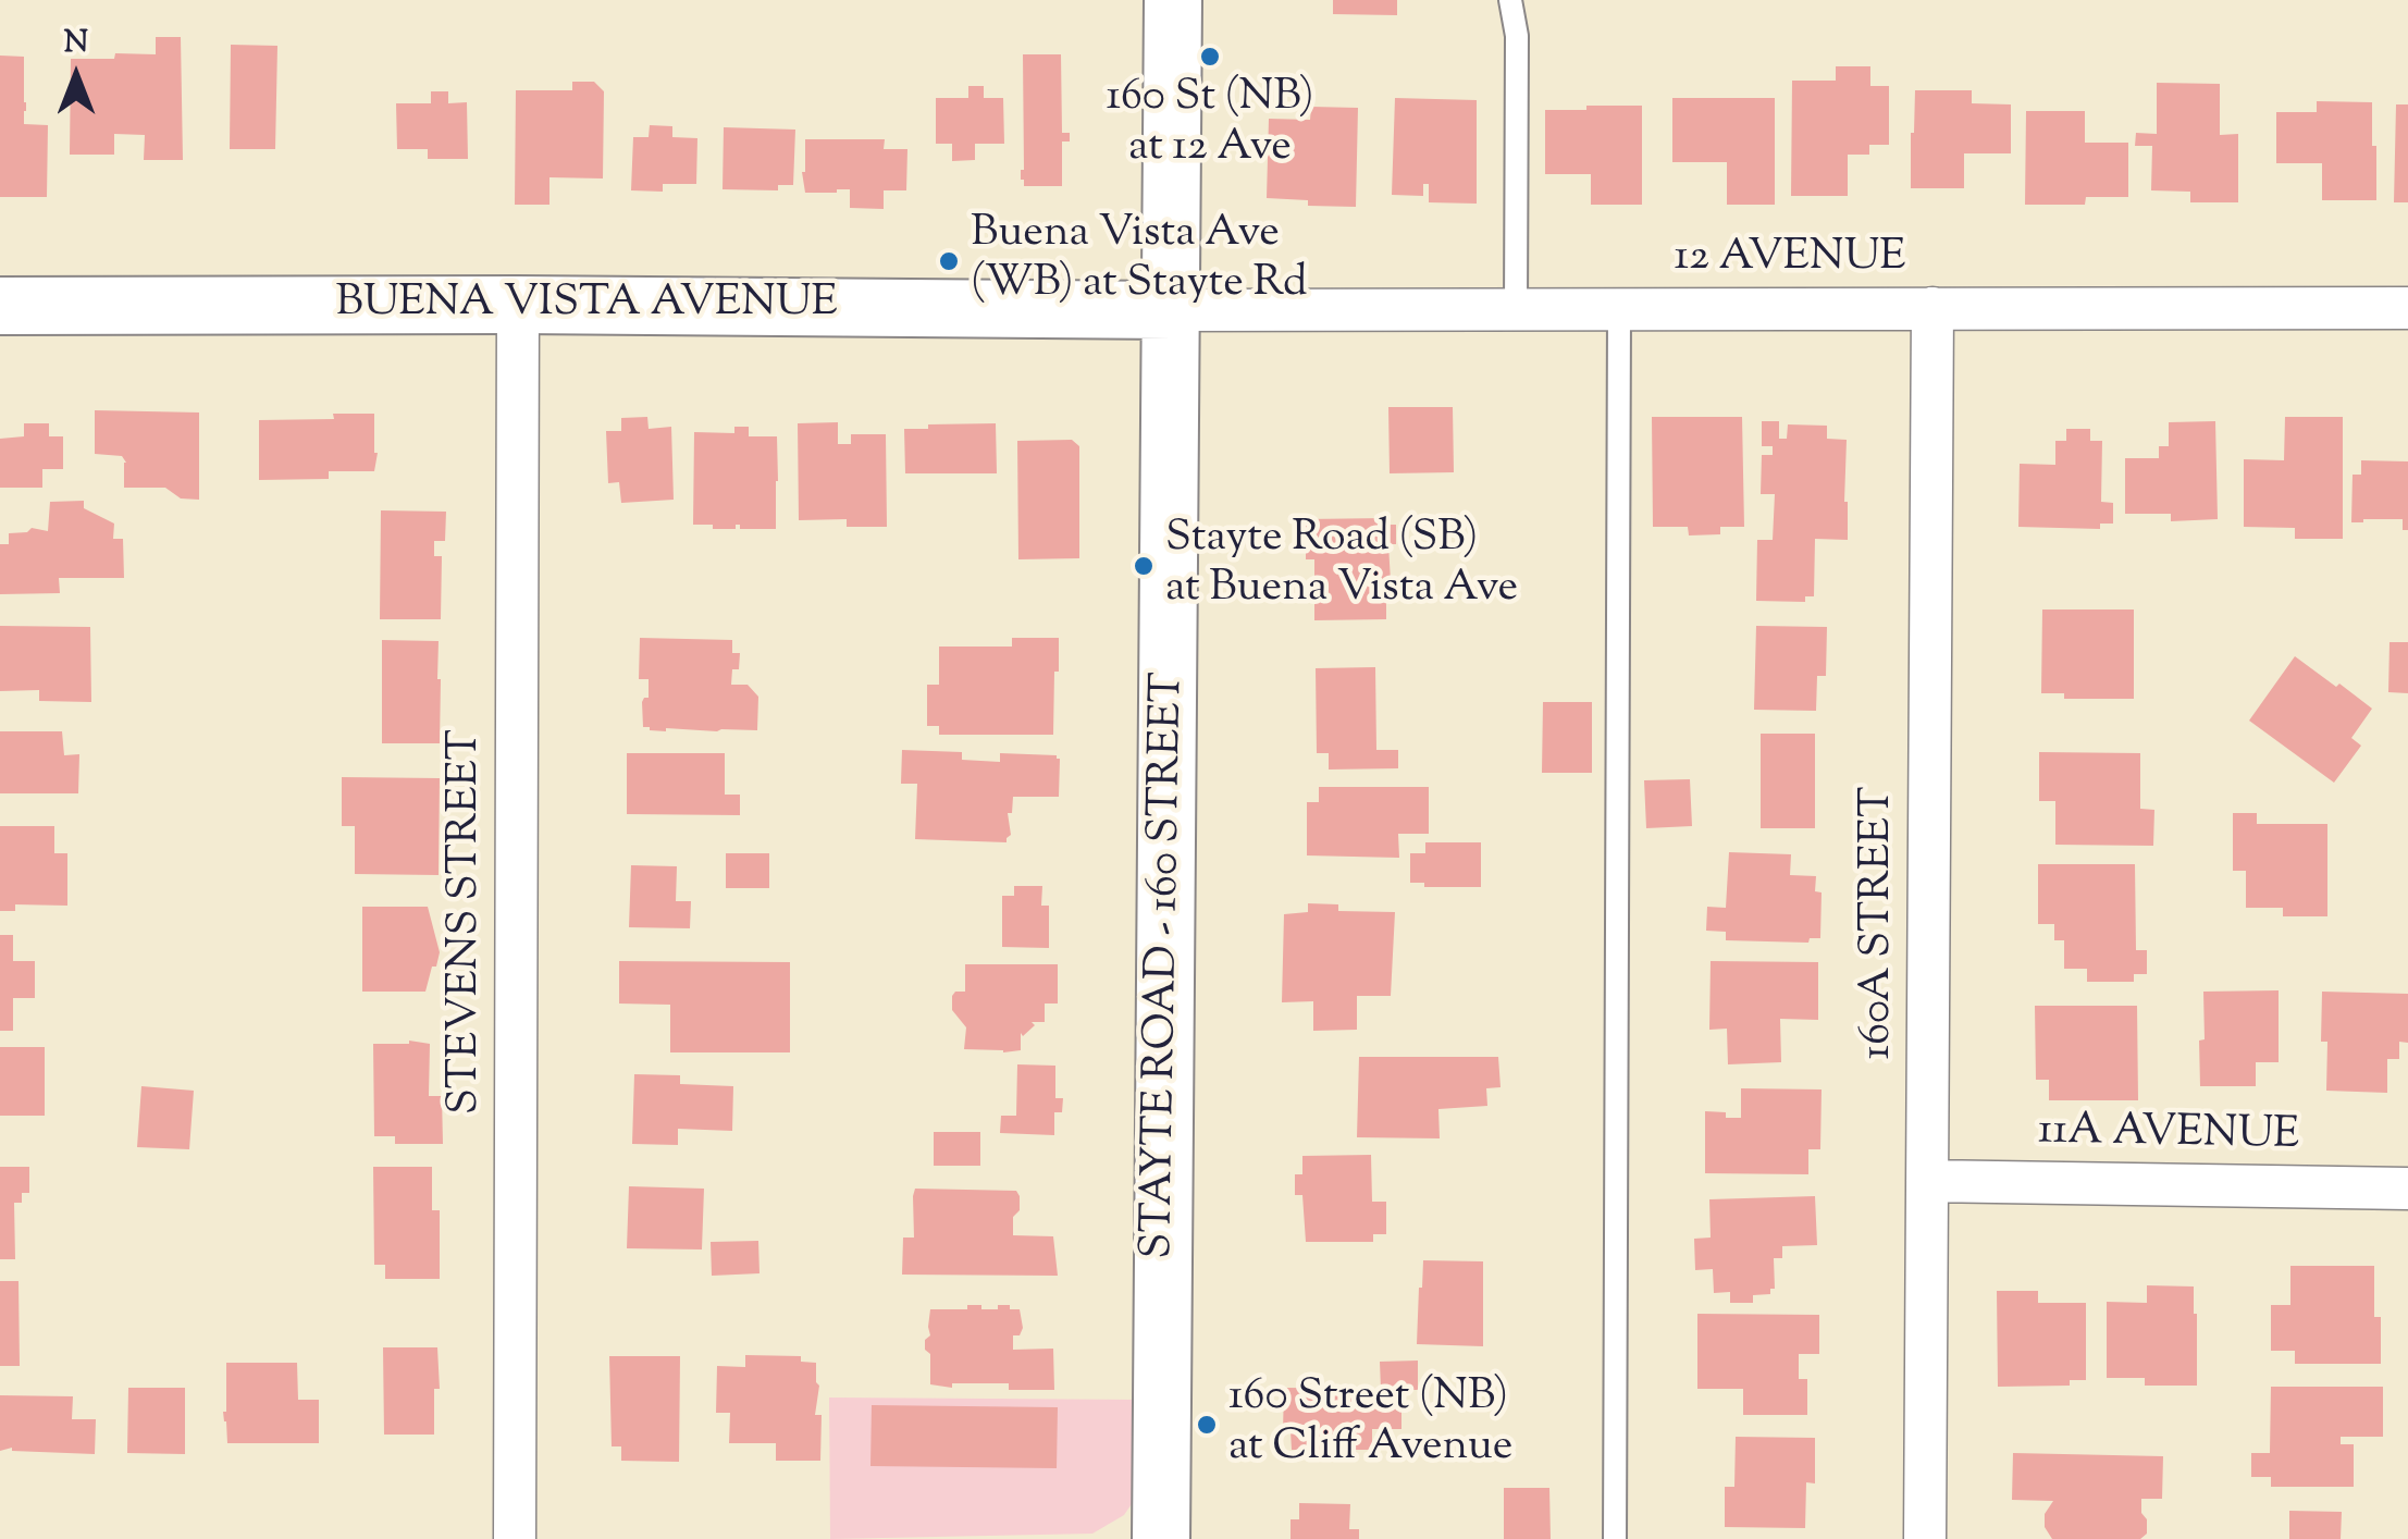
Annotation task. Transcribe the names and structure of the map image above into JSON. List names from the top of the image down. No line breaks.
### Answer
{"streets":{"main road":["BUENA VISTA AVENUE","STAYTE ROAD - 160 STREET"],"street":["12 AVENUE","STEVENS STREET","160A STREET","11A AVENUE"]},"crossings":[["12 AVENUE","BUENA VISTA AVENUE"],["12 AVENUE","160A STREET"],["12 AVENUE","STAYTE ROAD - 160 STREET"],["BUENA VISTA AVENUE","STEVENS STREET"],["BUENA VISTA AVENUE","STAYTE ROAD - 160 STREET"],["160A STREET","11A AVENUE"]],"places":["160 St (NB) at 12 Ave","Buena Vista Ave (WB) at Stayte Rd","Stayte Road (SB) at Buena Vista Ave","160 Street (NB) at Cliff Avenue"],"north":"top"}
